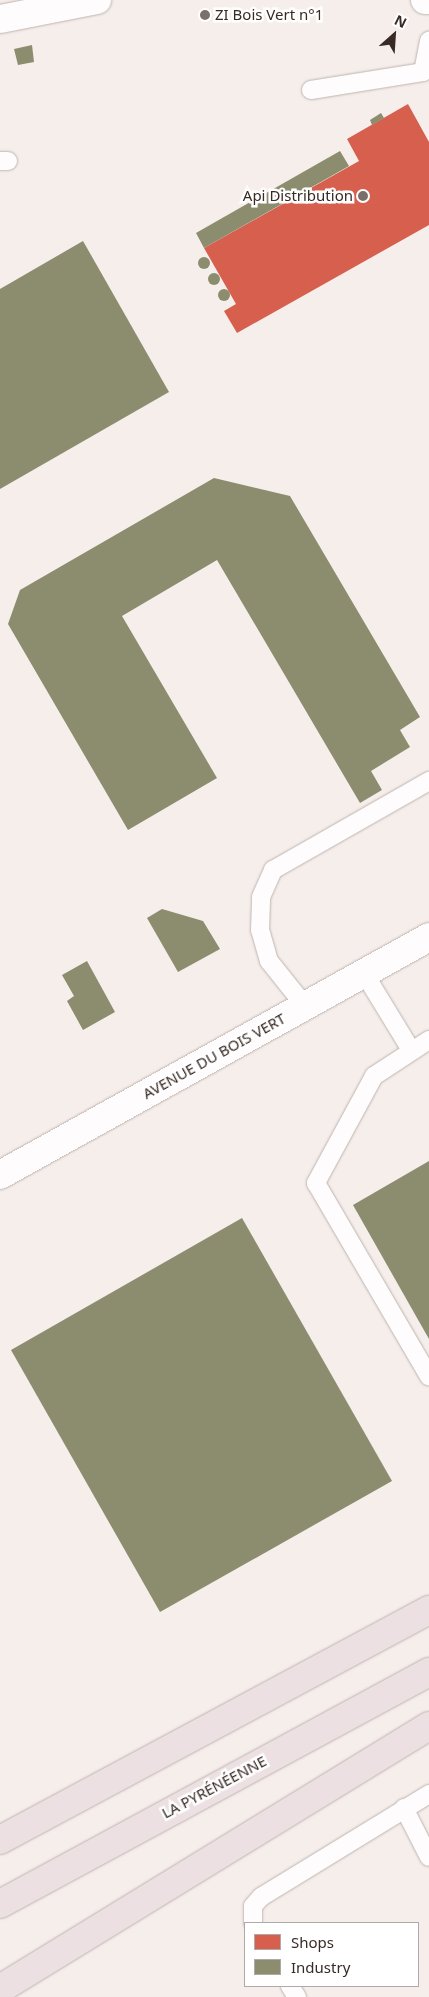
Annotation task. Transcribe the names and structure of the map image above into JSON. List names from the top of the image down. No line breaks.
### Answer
{"streets":{"highway":["LA PYRÉNÉENNE"],"street":["AVENUE DU BOIS VERT"]},"places":["ZI Bois Vert n°1","Api Distribution"],"legend":["Shops","Industry"],"north":"top right"}
